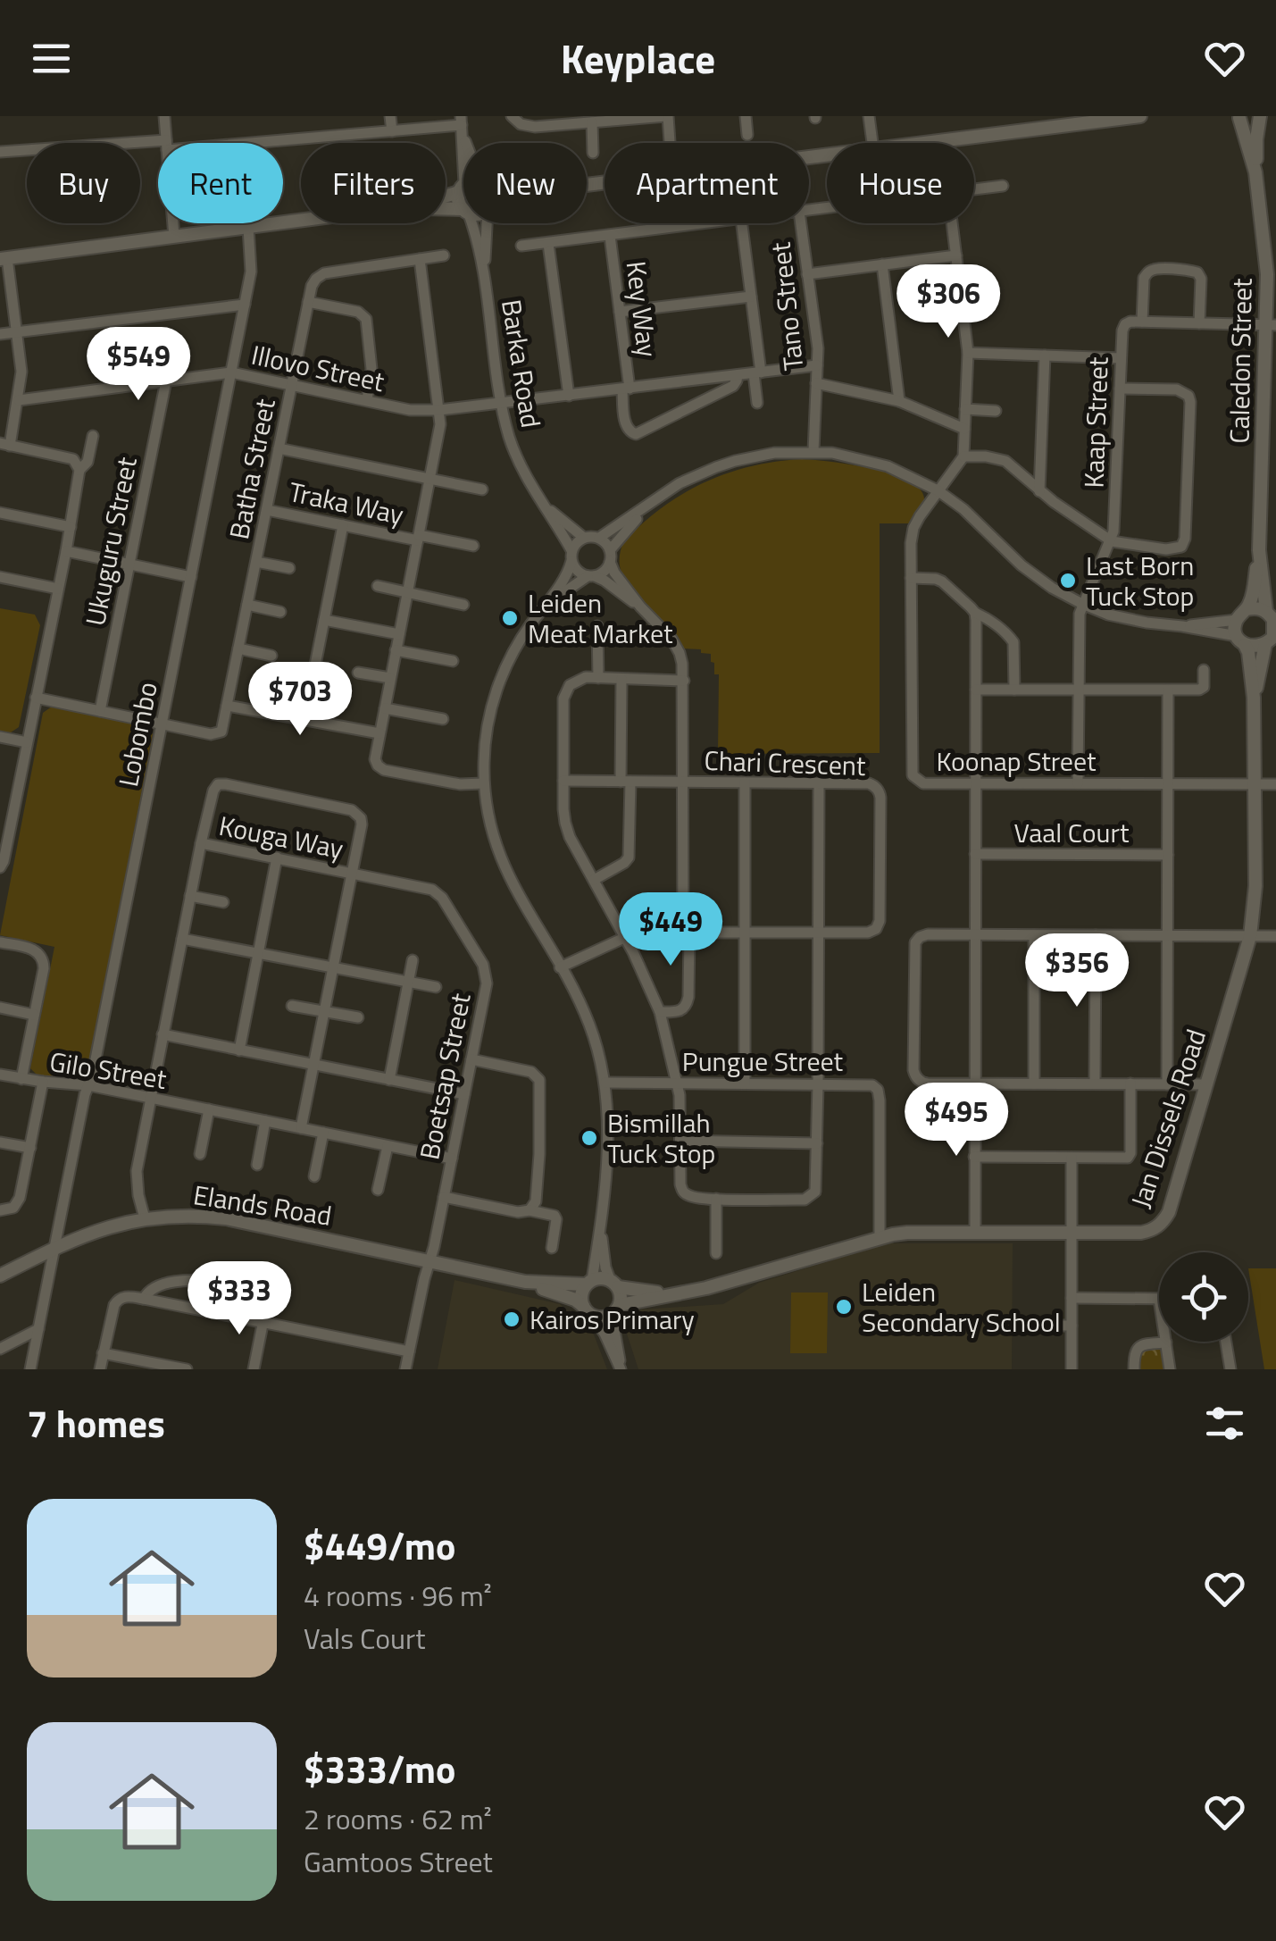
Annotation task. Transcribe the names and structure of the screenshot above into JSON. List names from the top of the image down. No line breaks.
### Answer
{"streets":{"street":["Tano Street","Key Way","Caledon Street","Barka Road","Illovo Street","Kaap Street","Batha Street","Traka Way","Ukuguru Street","Lobombo","Koonap Street","Chari Crescent","Vaal Court","Kouga Way","Pungue Street","Gilo Street","Boetsap Street","Jan Dissels Road","Elands Road"]},"crossings":[["Tano Street","Illovo Street"],["Key Way","Illovo Street"],["Caledon Street","Jan Dissels Road"],["Barka Road","Illovo Street"],["Illovo Street","Batha Street"],["Illovo Street","Ukuguru Street"],["Illovo Street","Lobombo"],["Kaap Street","Koonap Street"],["Batha Street","Traka Way"],["Batha Street","Lobombo"],["Lobombo","Gilo Street"],["Lobombo","Elands Road"],["Koonap Street","Jan Dissels Road"],["Kouga Way","Boetsap Street"],["Pungue Street","Jan Dissels Road"],["Gilo Street","Boetsap Street"],["Boetsap Street","Elands Road"],["Jan Dissels Road","Elands Road"]],"places":["Last Born Tuck Stop","Leiden Meat Market","Bismillah Tuck Stop","Leiden Secondary School","Kairos Primary"],"page":{"header":"Keyplace","chip":["Buy","Rent","Filters","New","Apartment","House"],"price":["$306","$549","$703","$449","$356","$495","$333"],"heading":"7 homes","list":[{"name":"$449/mo","note":"4 rooms · 96 m² · Vals Court"},{"name":"$333/mo","note":"2 rooms · 62 m² · Gamtoos Street"}]}}
